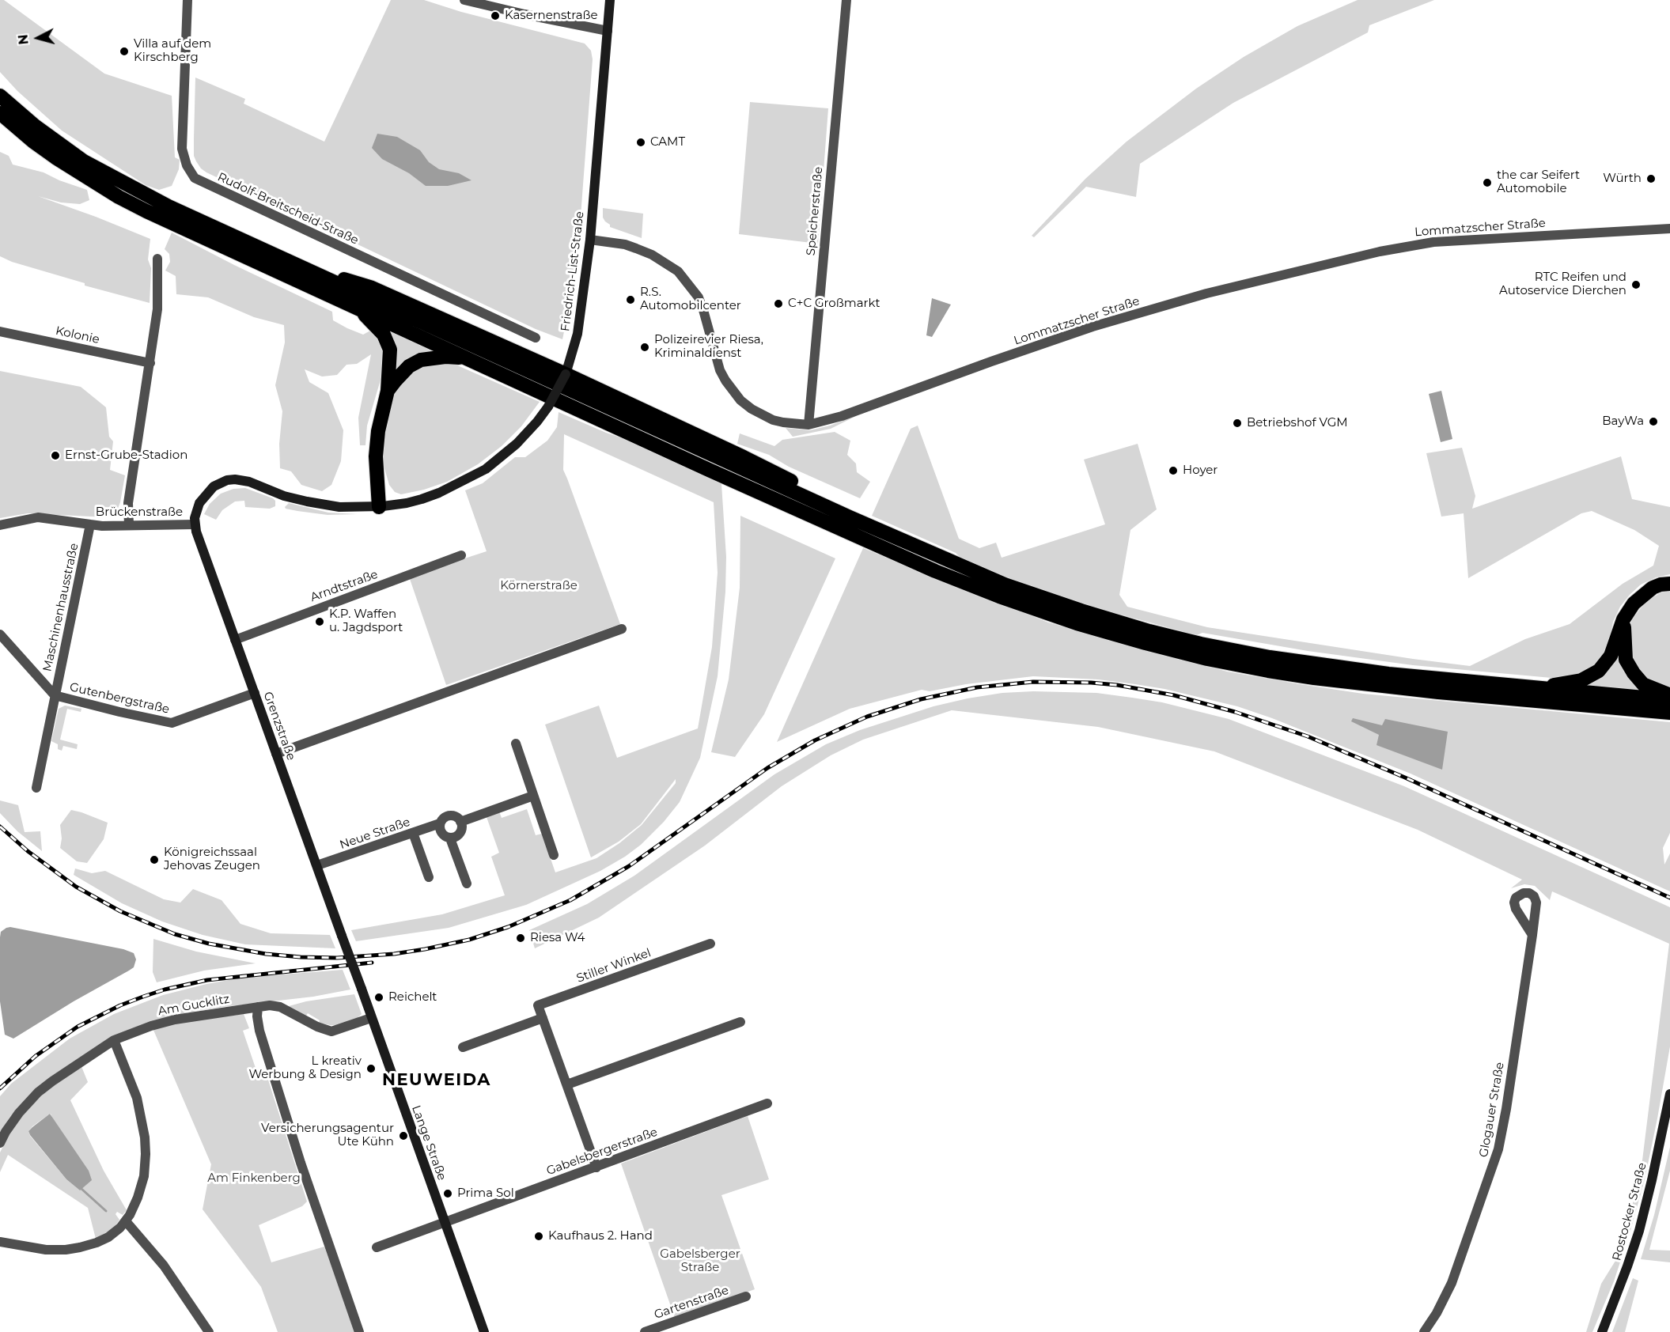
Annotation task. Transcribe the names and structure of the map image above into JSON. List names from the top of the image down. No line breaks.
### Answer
{"streets":{"street":["Rudolf-Breitscheid-Straße","Speicherstraße","Lommatzscher Straße","Friedrich-List-Straße","Kolonie","Brückenstraße","Arndtstraße","Maschinenhausstraße","Gutenbergstraße","Grenzstraße","Neue Straße","Stiller Winkel","Am Gucklitz","Glogauer Straße","Lange Straße","Gabelsbergerstraße","Rostocker Straße","Gartenstraße"]},"crossings":[["Speicherstraße","Lommatzscher Straße"],["Lommatzscher Straße","Friedrich-List-Straße"],["Friedrich-List-Straße","Brückenstraße"],["Friedrich-List-Straße","Grenzstraße"],["Brückenstraße","Maschinenhausstraße"],["Brückenstraße","Grenzstraße"],["Arndtstraße","Grenzstraße"],["Maschinenhausstraße","Gutenbergstraße"],["Gutenbergstraße","Grenzstraße"],["Grenzstraße","Neue Straße"],["Grenzstraße","Lange Straße"],["Am Gucklitz","Lange Straße"],["Lange Straße","Gabelsbergerstraße"]],"districts":["NEUWEIDA"],"parks":["Körnerstraße","Am Finkenberg","Gabelsberger Straße"],"places":["Kasernenstraße","Villa auf dem Kirschberg","CAMT","Würth","the car Seifert Automobile","RTC Reifen und Autoservice Dierchen","R.S. Automobilcenter","C+C Großmarkt","Polizeirevier Riesa, Kriminaldienst","BayWa","Betriebshof VGM","Ernst-Grube-Stadion","Hoyer","K.P. Waffen u. Jagdsport","Königreichssaal Jehovas Zeugen","Riesa W4","Reichelt","L kreativ Werbung & Design","Versicherungsagentur Ute Kühn","Prima Sol","Kaufhaus 2. Hand"],"north":"left"}
